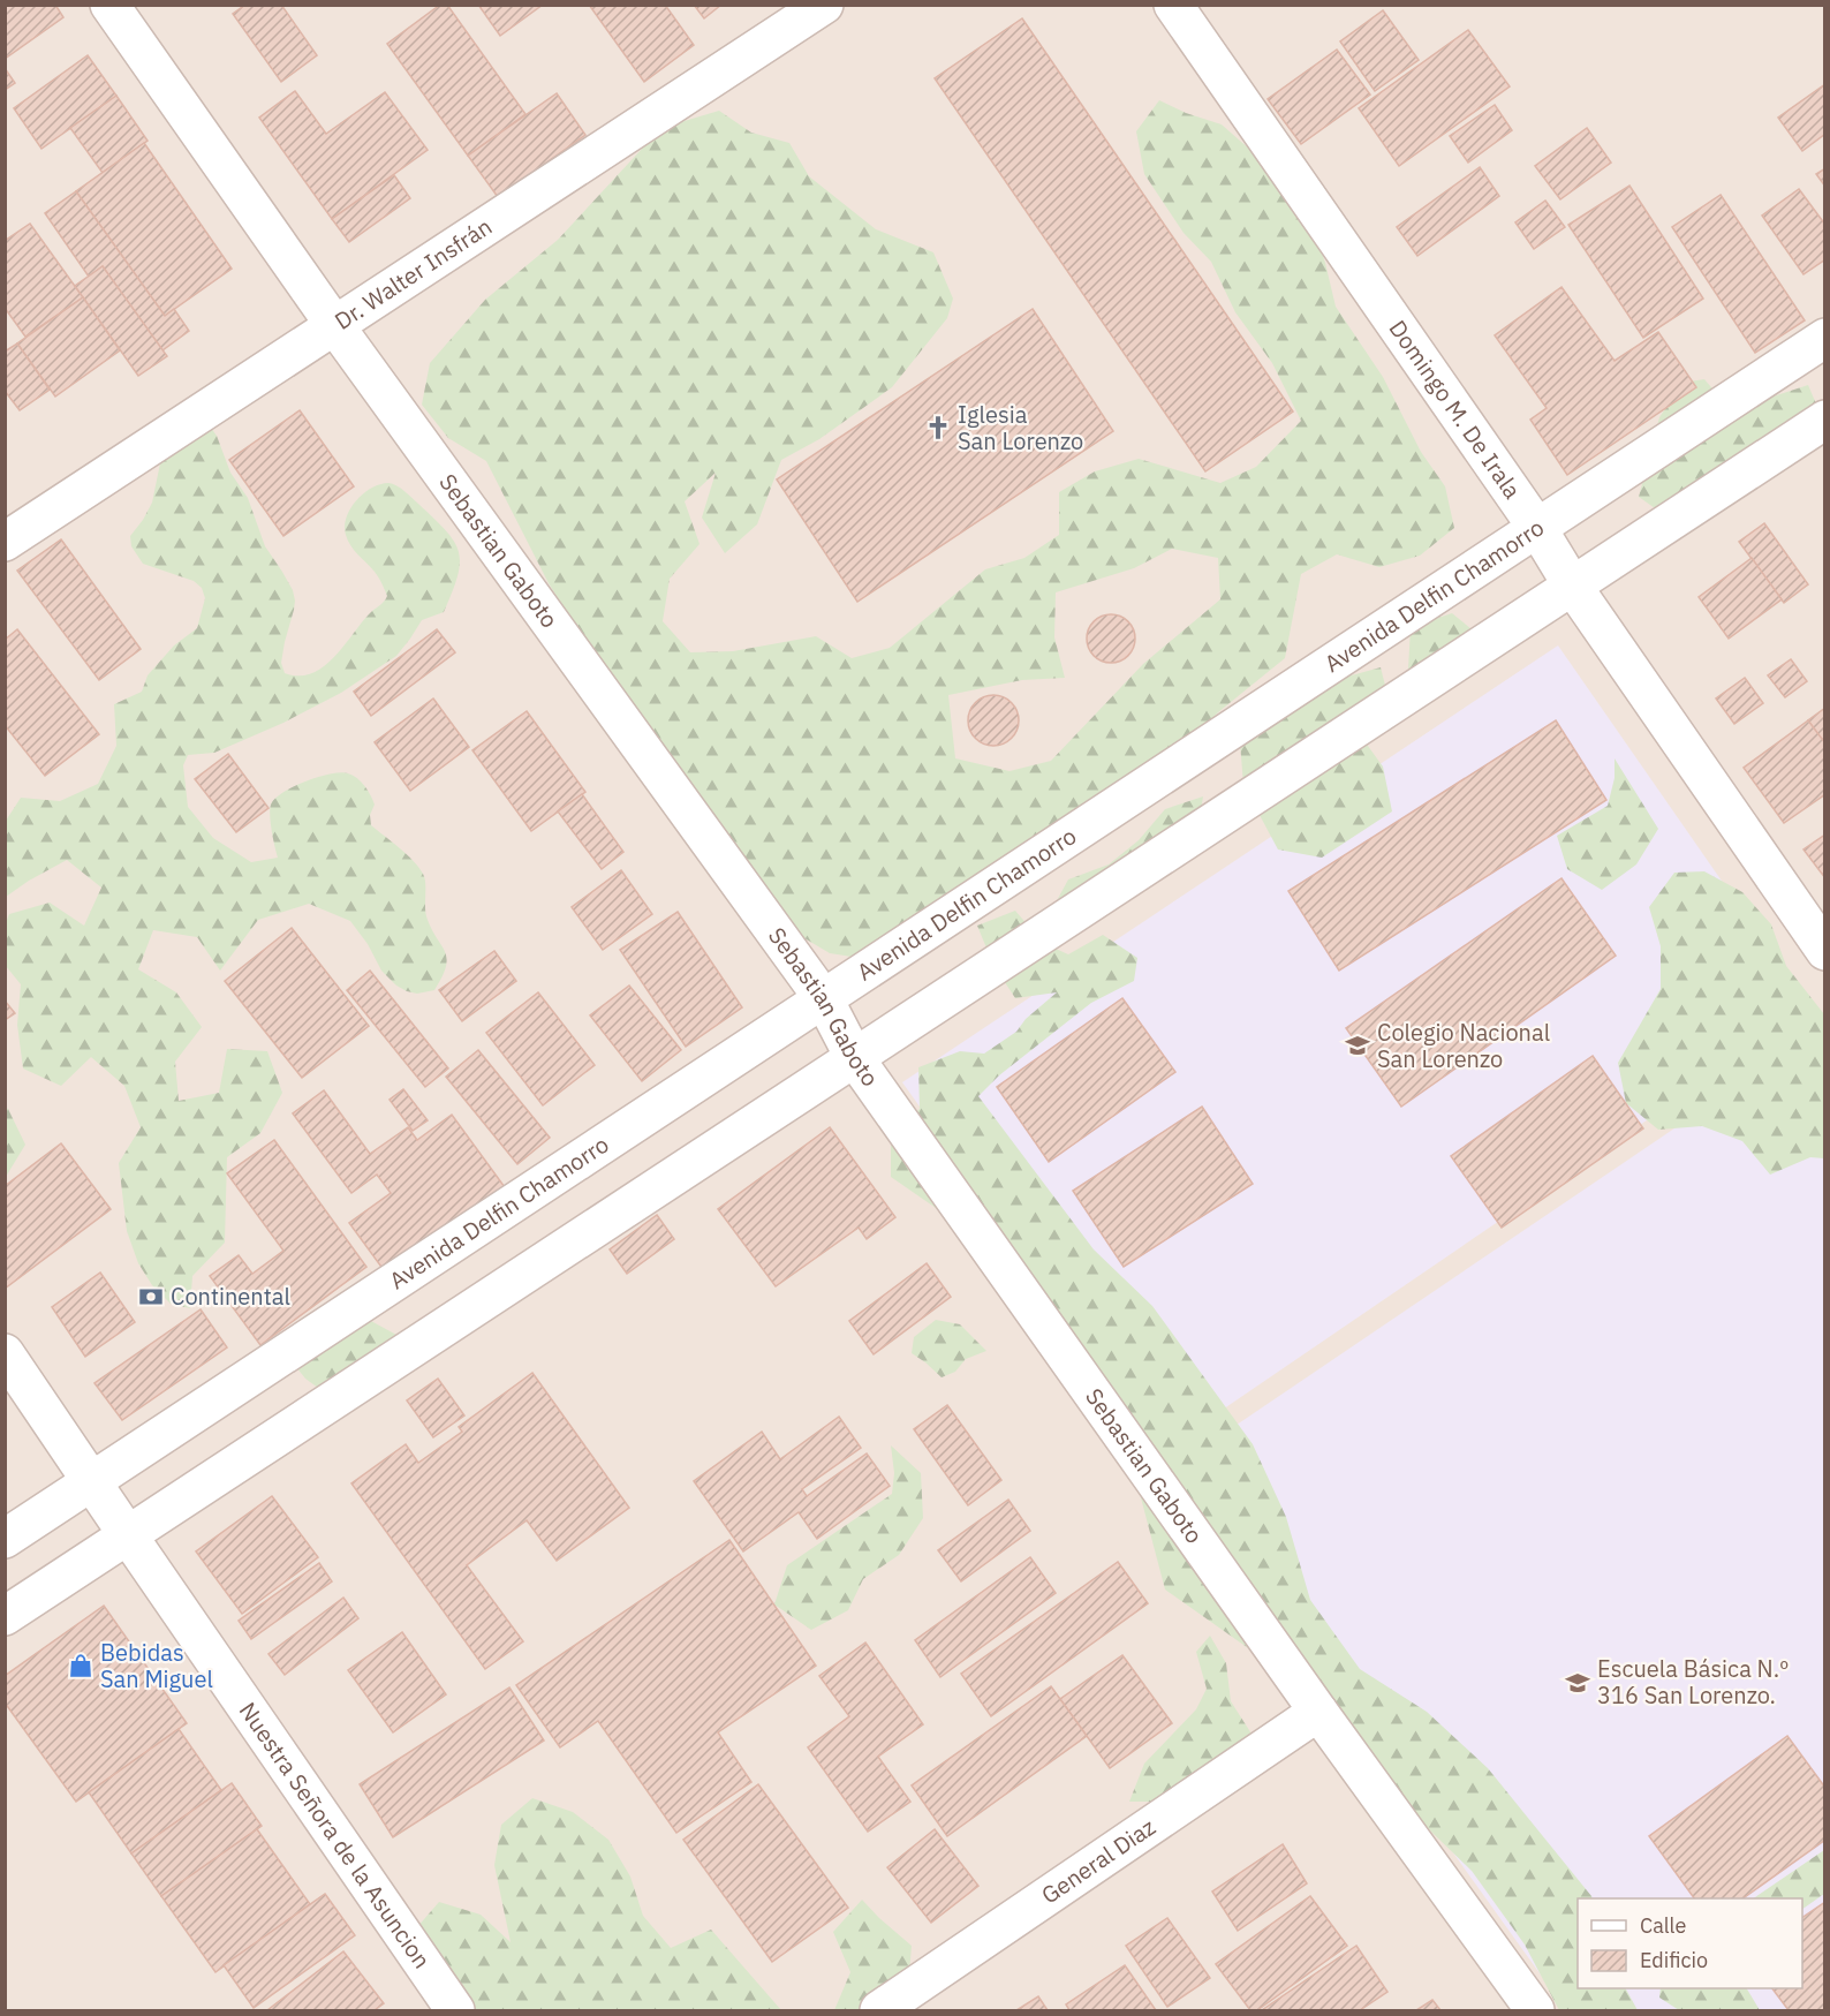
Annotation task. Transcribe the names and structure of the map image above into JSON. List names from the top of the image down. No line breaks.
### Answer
{"streets":{"street":["Dr. Walter Insfrán","Domingo M. De Irala","Sebastian Gaboto","Avenida Delfin Chamorro","Nuestra Señora de la Asuncion","General Diaz"]},"crossings":[["Dr. Walter Insfrán","Sebastian Gaboto"],["Domingo M. De Irala","Avenida Delfin Chamorro"],["Sebastian Gaboto","Avenida Delfin Chamorro"],["Sebastian Gaboto","General Diaz"],["Avenida Delfin Chamorro","Nuestra Señora de la Asuncion"]],"places":{"church":["Iglesia San Lorenzo"],"school or university":["Colegio Nacional San Lorenzo","Escuela Básica N.º 316 San Lorenzo."],"bank":["Continental"],"shop":["Bebidas San Miguel"]},"legend":["Calle","Edificio"]}
